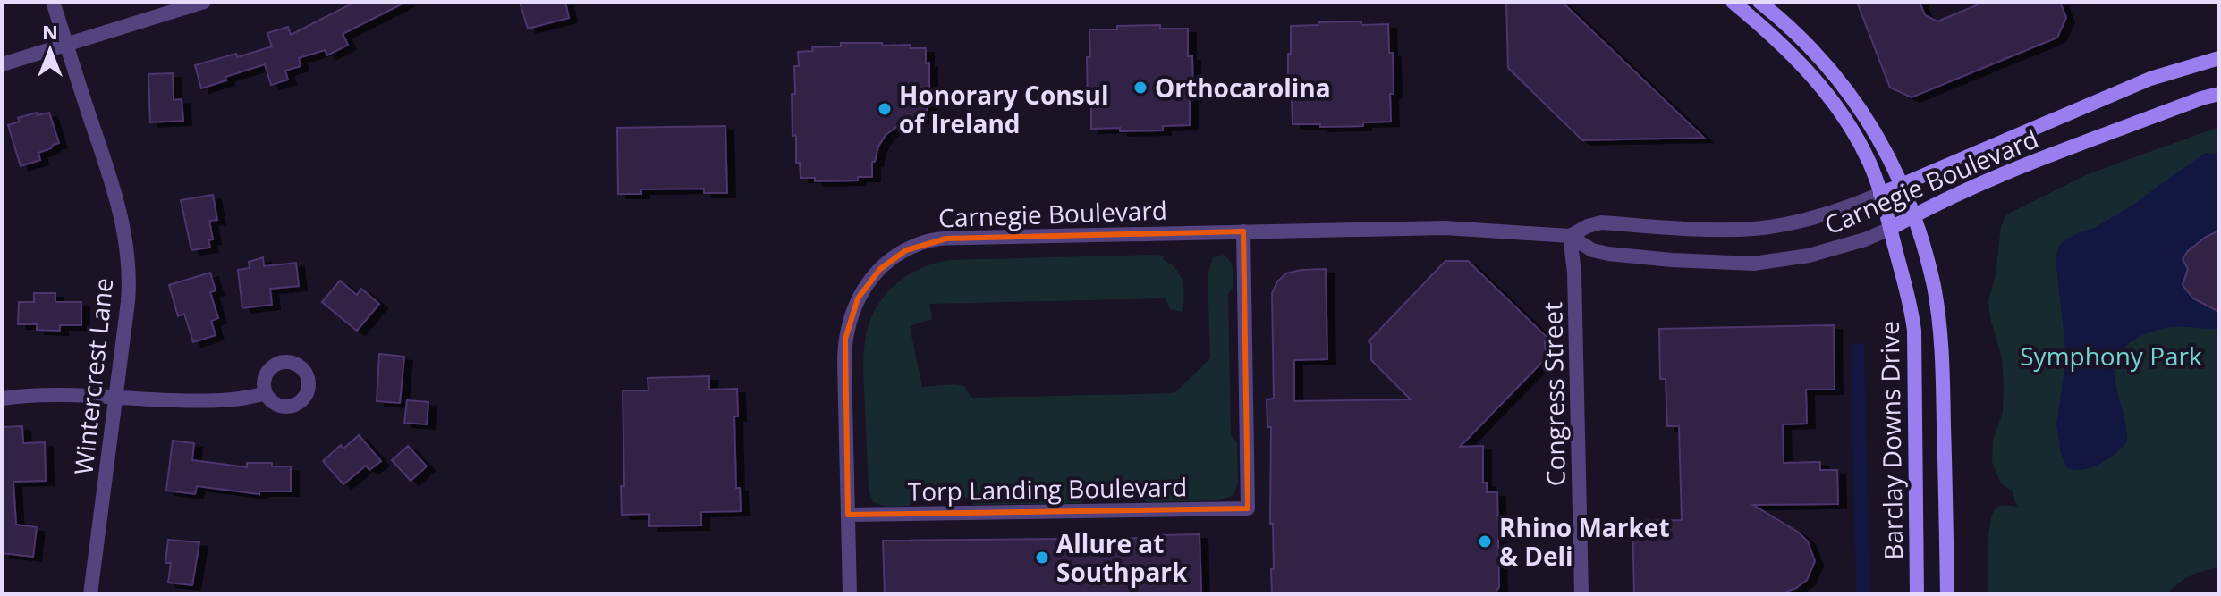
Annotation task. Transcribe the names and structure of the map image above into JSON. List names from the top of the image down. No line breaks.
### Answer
{"streets":{"street":["Carnegie Boulevard","Wintercrest Lane","Congress Street","Barclay Downs Drive","Torp Landing Boulevard"]},"crossings":[["Carnegie Boulevard","Congress Street"],["Carnegie Boulevard","Barclay Downs Drive"],["Carnegie Boulevard","Torp Landing Boulevard"]],"parks":["Symphony Park"],"places":["Orthocarolina","Honorary Consul of Ireland","Rhino Market & Deli","Allure at Southpark"],"north":"top"}
